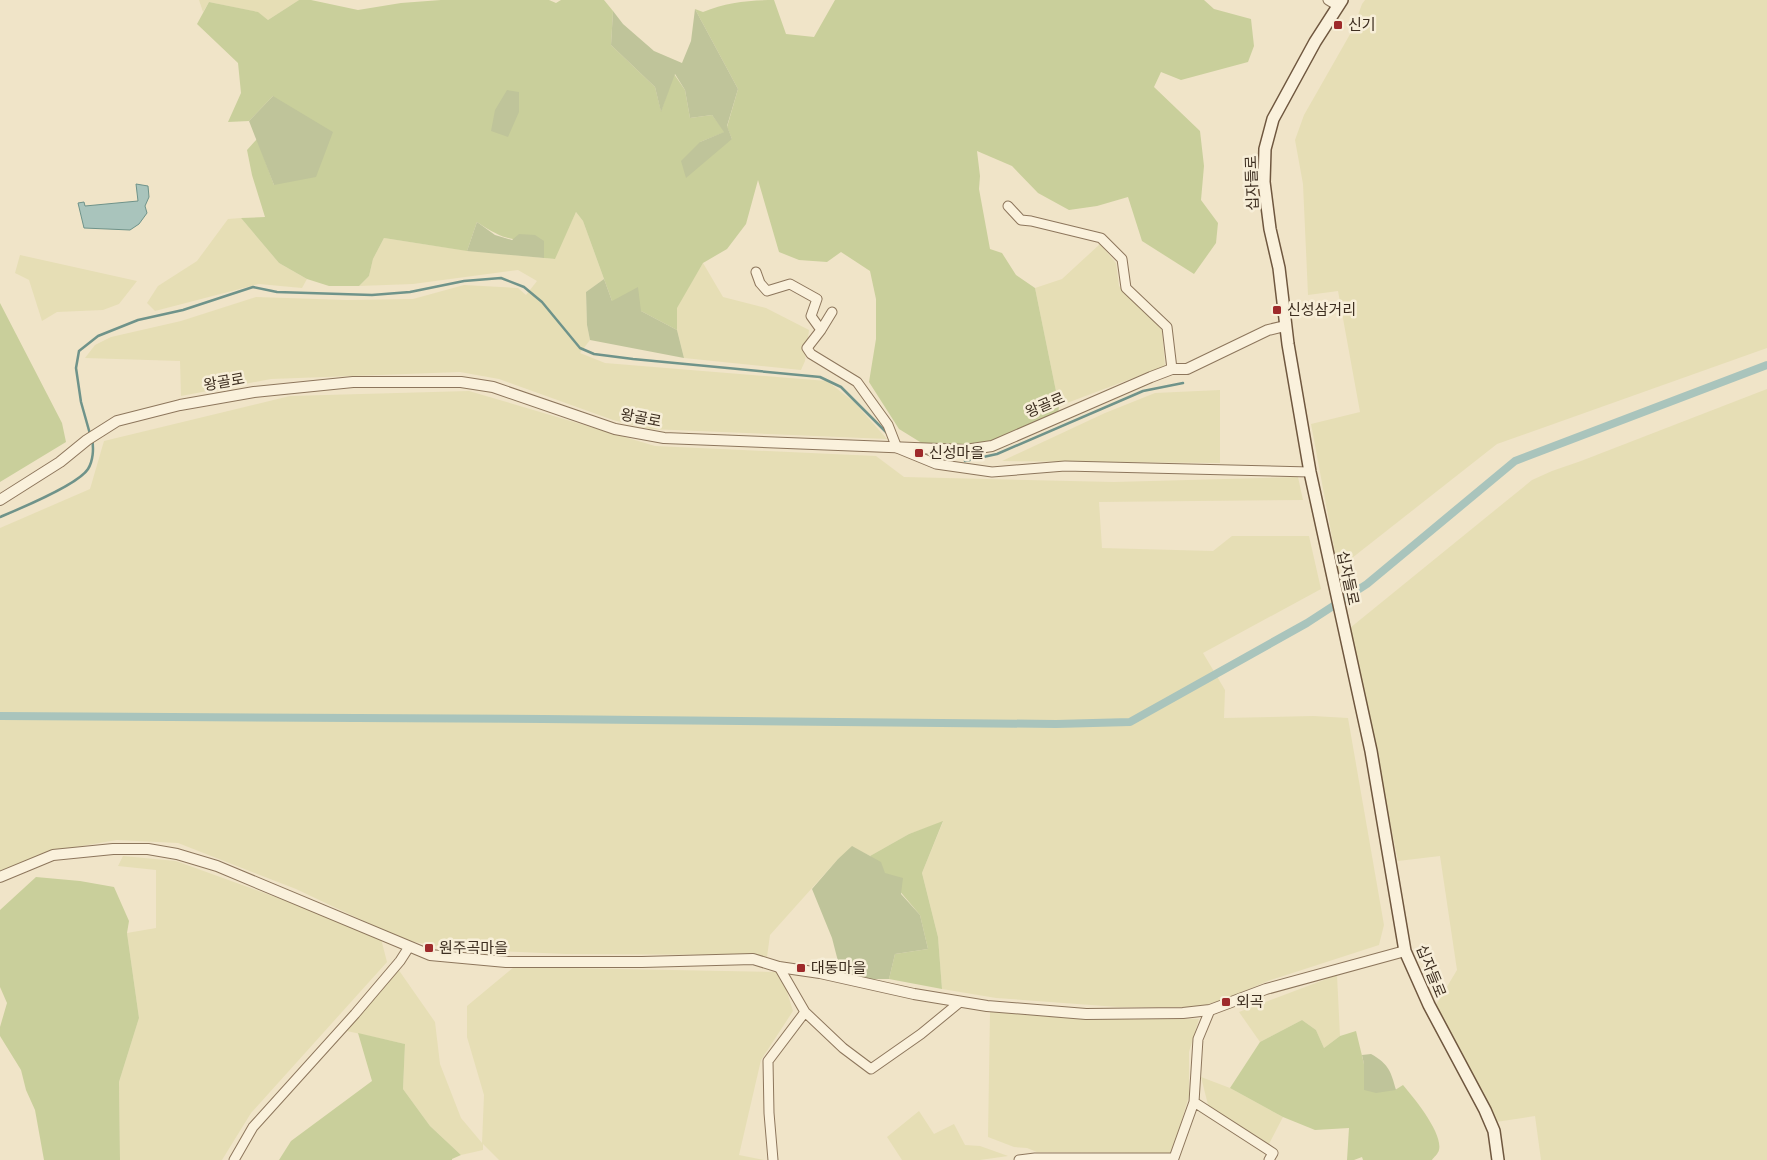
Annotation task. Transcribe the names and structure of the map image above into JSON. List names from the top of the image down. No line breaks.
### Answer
{"streets":{"main road":["십자들로"],"street":["왕골로"]},"crossings":[["십자들로","왕골로"]],"places":{"transit":["신기","신성삼거리","신성마을","원주곡마을","대동마을","외곡"]}}
